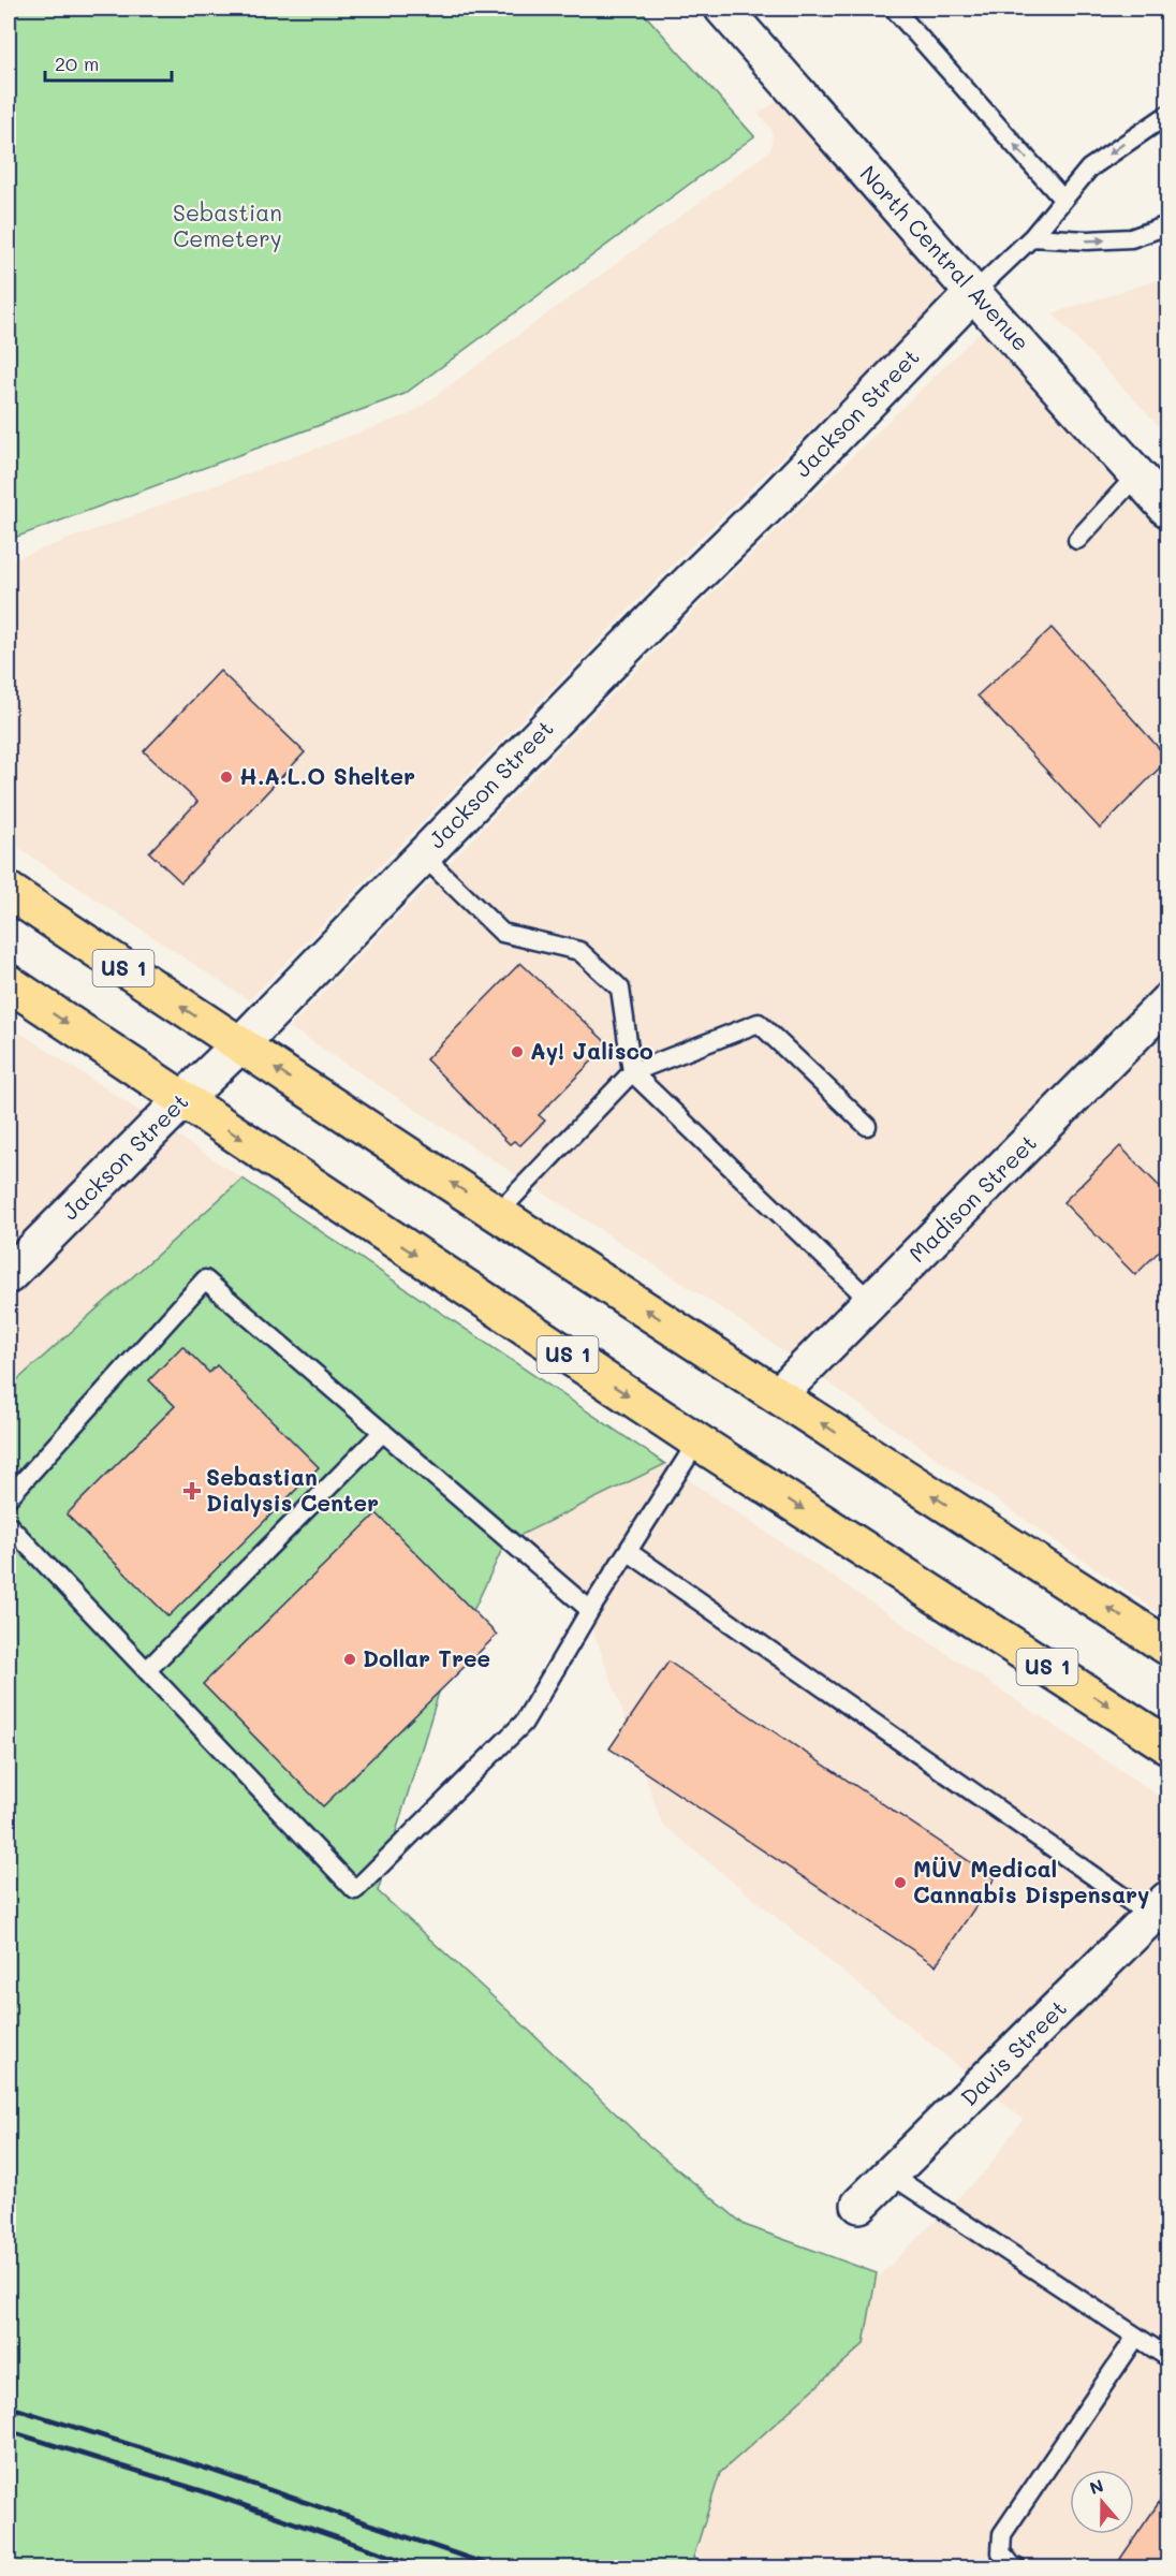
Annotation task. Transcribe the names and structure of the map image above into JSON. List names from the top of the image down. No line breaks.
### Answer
{"streets":{"main road":["US 1"],"street":["North Central Avenue","Jackson Street","Madison Street","Davis Street"]},"crossings":[["North Central Avenue","Jackson Street"],["Jackson Street","US 1"],["US 1","Madison Street"]],"parks":["Sebastian Cemetery"],"places":{"other":["H.A.L.O Shelter","Ay! Jalisco","Dollar Tree","MÜV Medical Cannabis Dispensary"],"health":["Sebastian Dialysis Center"]},"scale_bar":"20 m","north":"top"}
